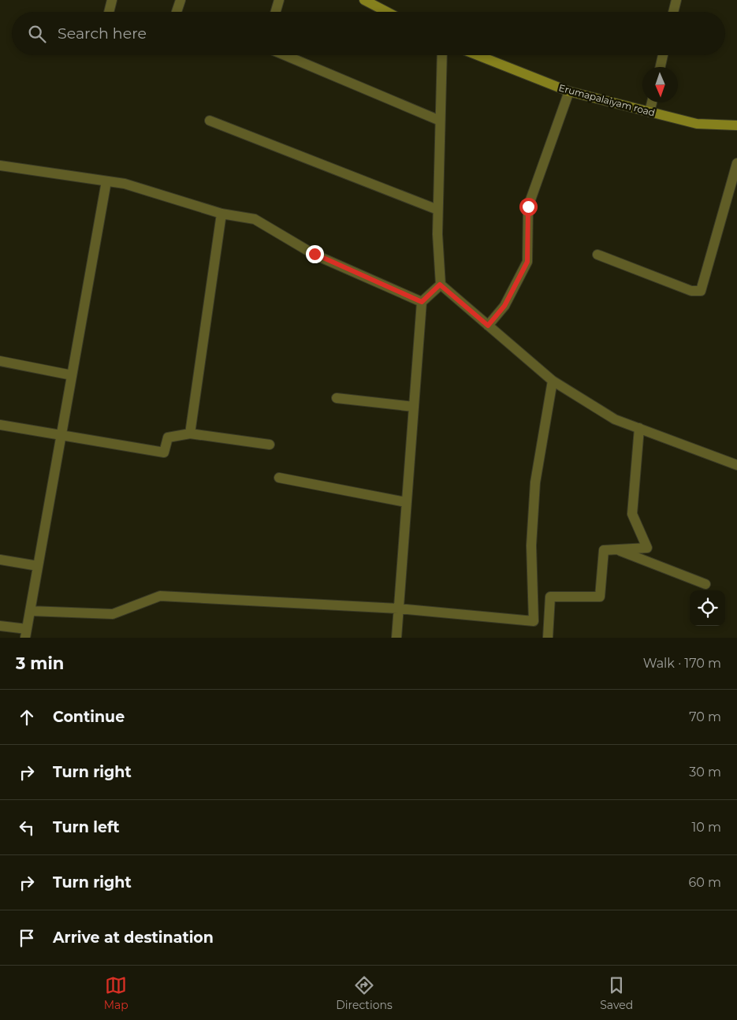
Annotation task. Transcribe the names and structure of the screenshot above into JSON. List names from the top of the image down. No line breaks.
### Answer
{"streets":{"main road":["Erumapalaiyam road"]},"north":"bottom","page":{"search":"Search here","heading":["3 min","Walk · 170 m"],"list":[["Continue","70 m"],["Turn right","30 m"],["Turn left","10 m"],["Turn right","60 m"],"Arrive at destination"],"nav":["Map","Directions","Saved"]}}
